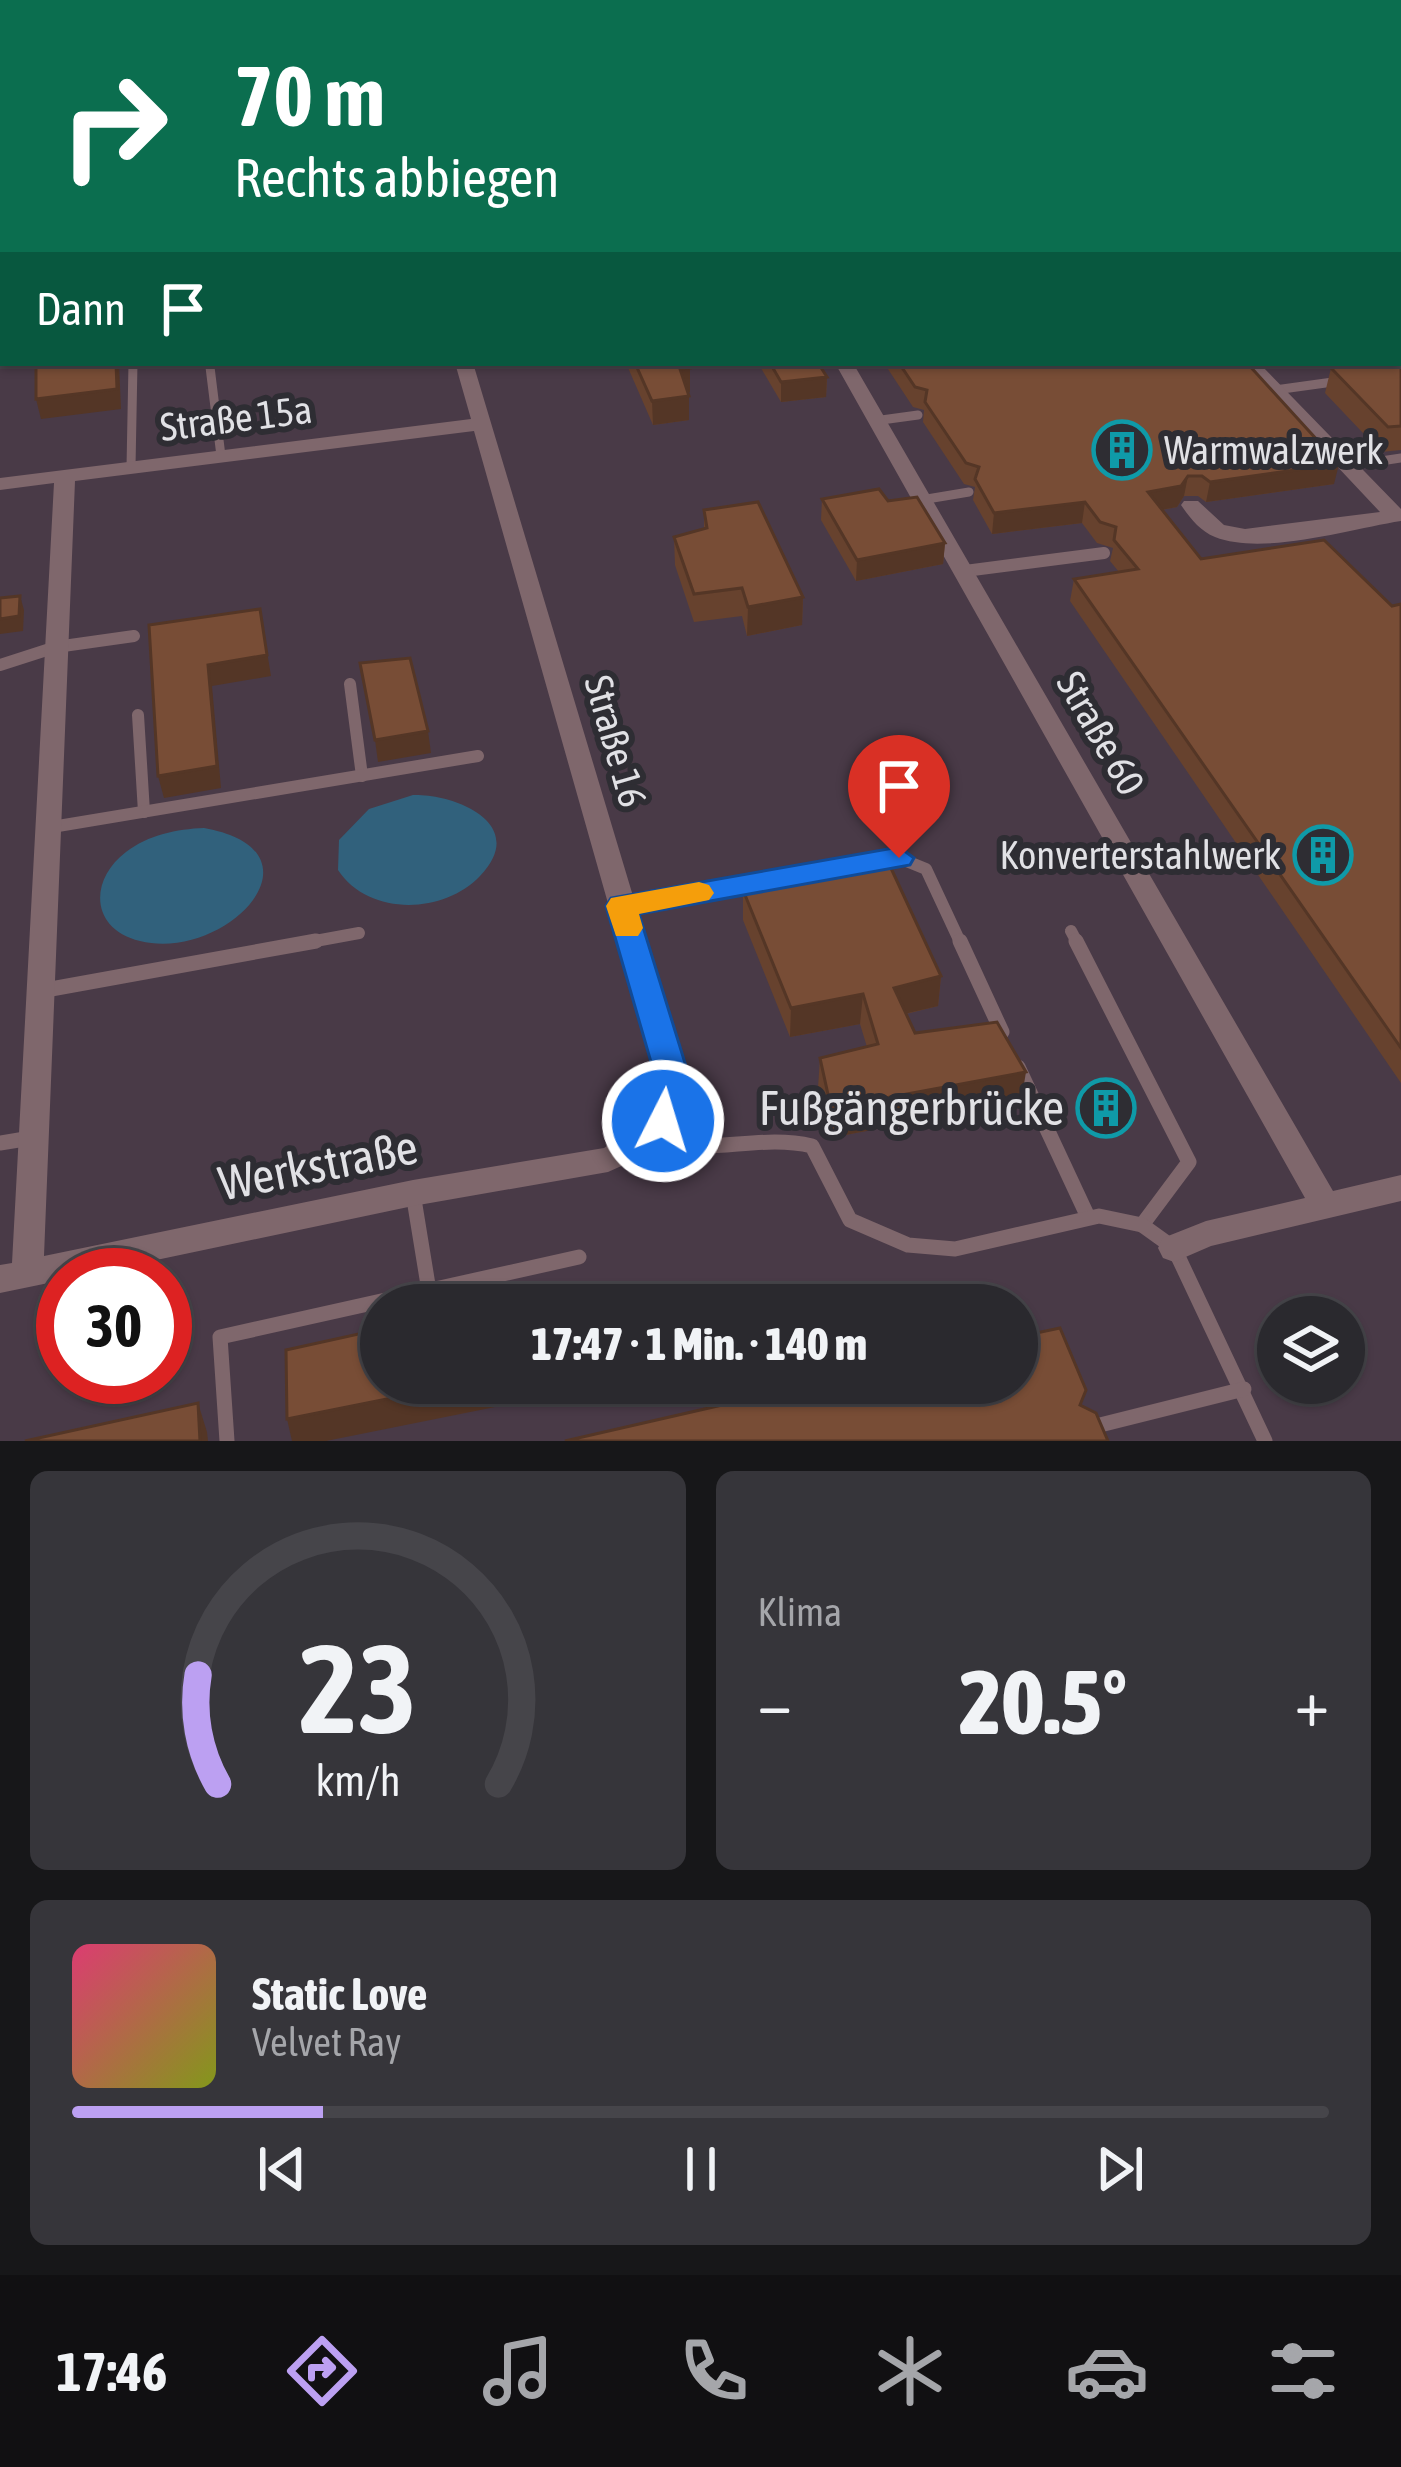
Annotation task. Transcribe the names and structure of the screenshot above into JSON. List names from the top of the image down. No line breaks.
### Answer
{"streets":{"street":["Straße 15a","Straße 60","Straße 16","Werkstraße"]},"crossings":[["Straße 15a","Straße 16"],["Straße 16","Werkstraße"]],"places":{"building":["Warmwalzwerk","Konverterstahlwerk","Fußgängerbrücke"]},"page":{"turn":["70 m","Rechts abbiegen"],"then":"Dann","limit":"30","trip":"17:47 · 1 Min. · 140 m","tile":"Klima","heat":["−","20.5°","+"],"song":["Static Love","Velvet Ray"],"tabs":"17:46","gauge":["23","km/h"]}}
